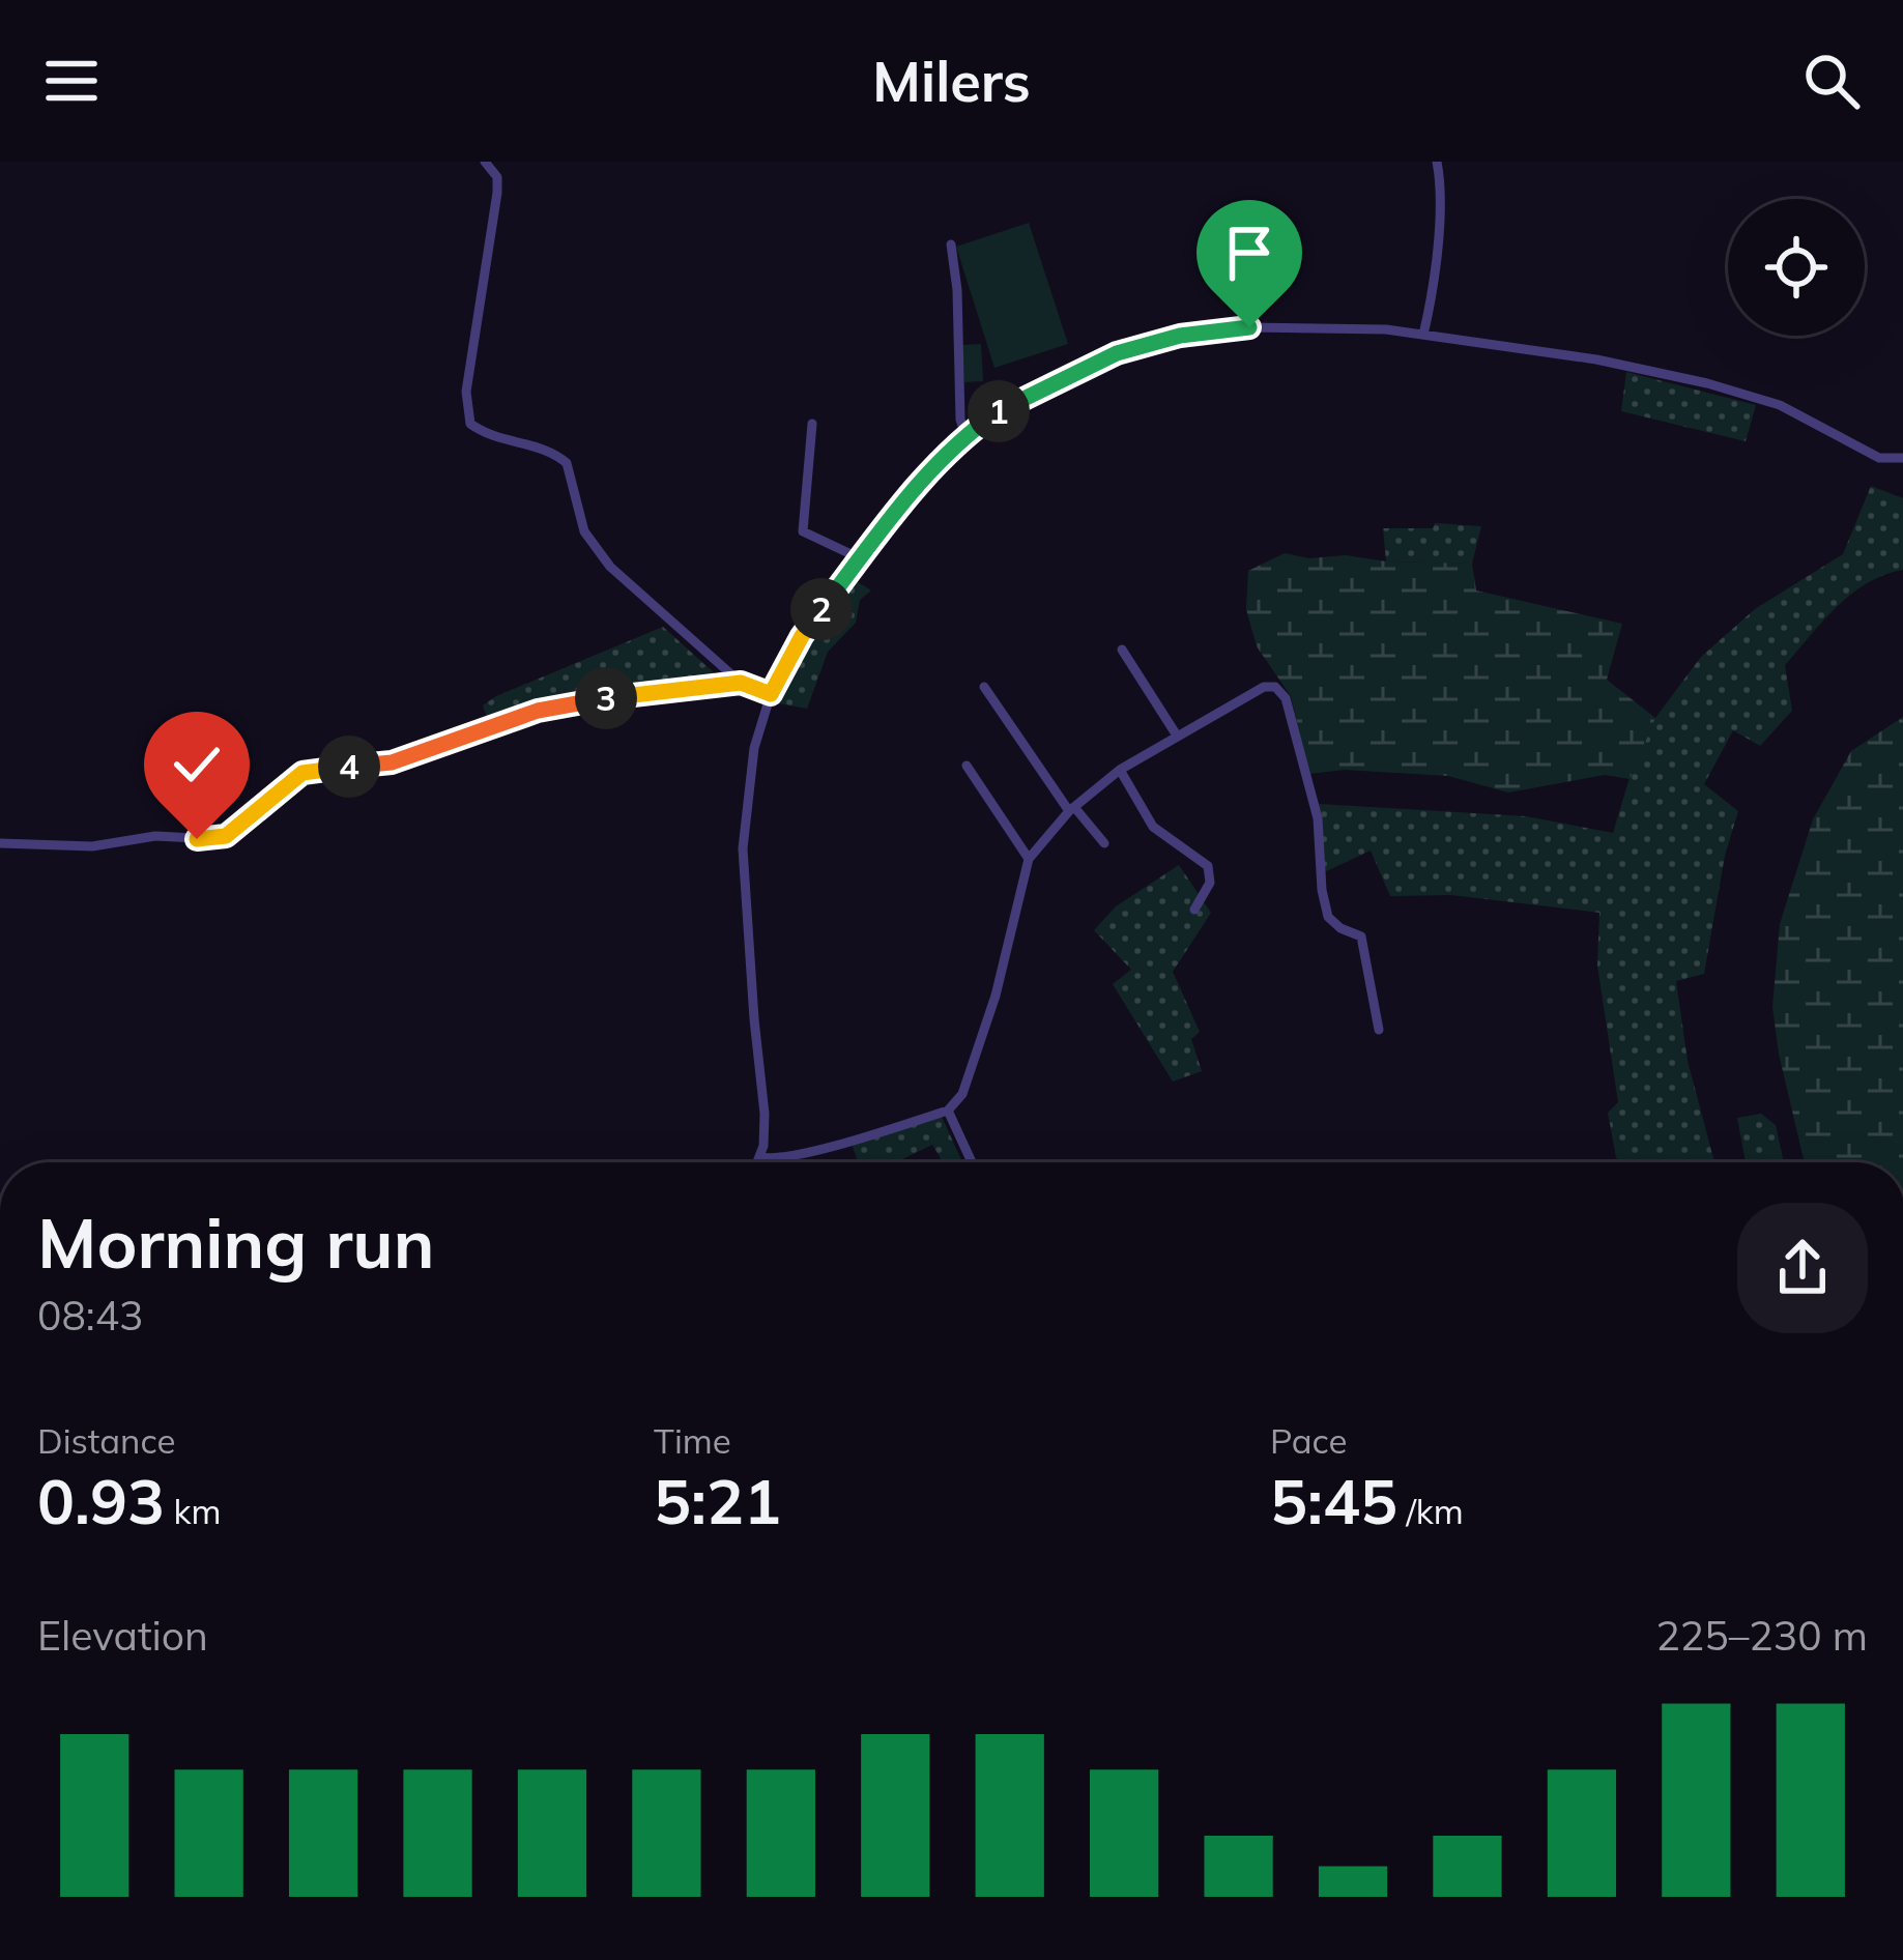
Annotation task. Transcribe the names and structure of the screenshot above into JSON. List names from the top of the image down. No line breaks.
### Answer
{"page":{"header":"Milers","pins":["1","2","3","4"],"heading":["Morning run","08:43"],"stats":[["Distance","0.93 km"],["Time","5:21"],["Pace","5:45 /km"]],"chart":["Elevation","225–230 m"]}}
